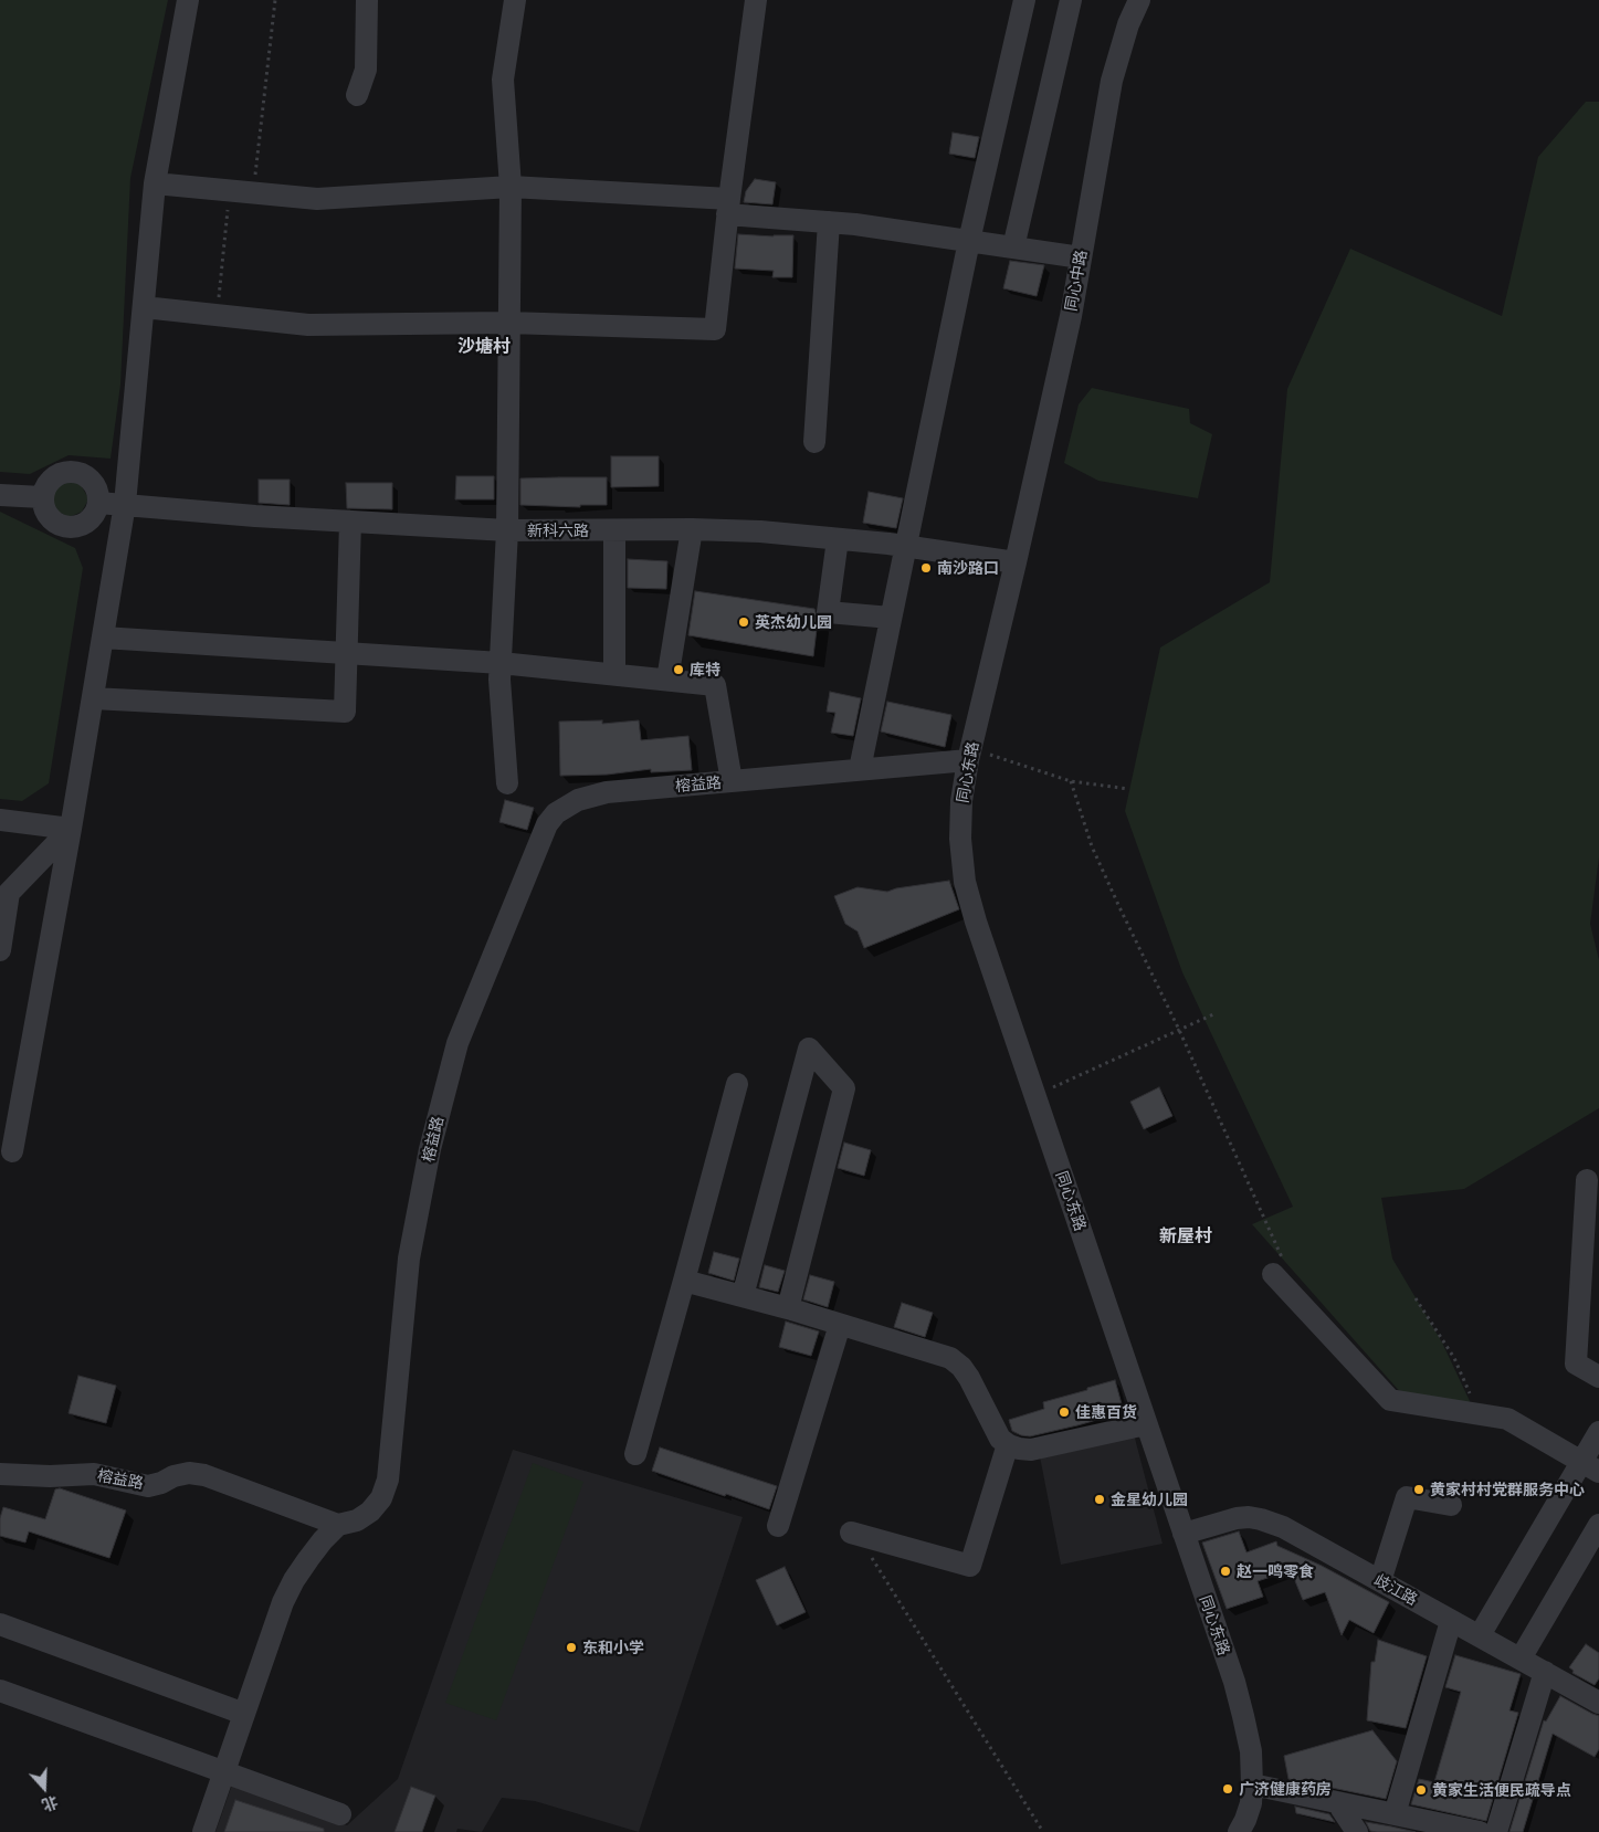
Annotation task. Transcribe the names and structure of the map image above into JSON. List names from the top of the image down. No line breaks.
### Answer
{"streets":{"street":["同心中路","新科六路","同心东路","榕益路","歧江路"]},"crossings":[["同心中路","新科六路"],["同心中路","同心东路"],["新科六路","同心东路"],["同心东路","榕益路"],["同心东路","歧江路"]],"districts":["沙塘村","新屋村"],"places":["南沙路口","英杰幼儿园","库特","佳惠百货","黄家村村党群服务中心","金星幼儿园","赵一鸣零食","东和小学","广济健康药房","黄家生活便民疏导点"],"north":"bottom"}
